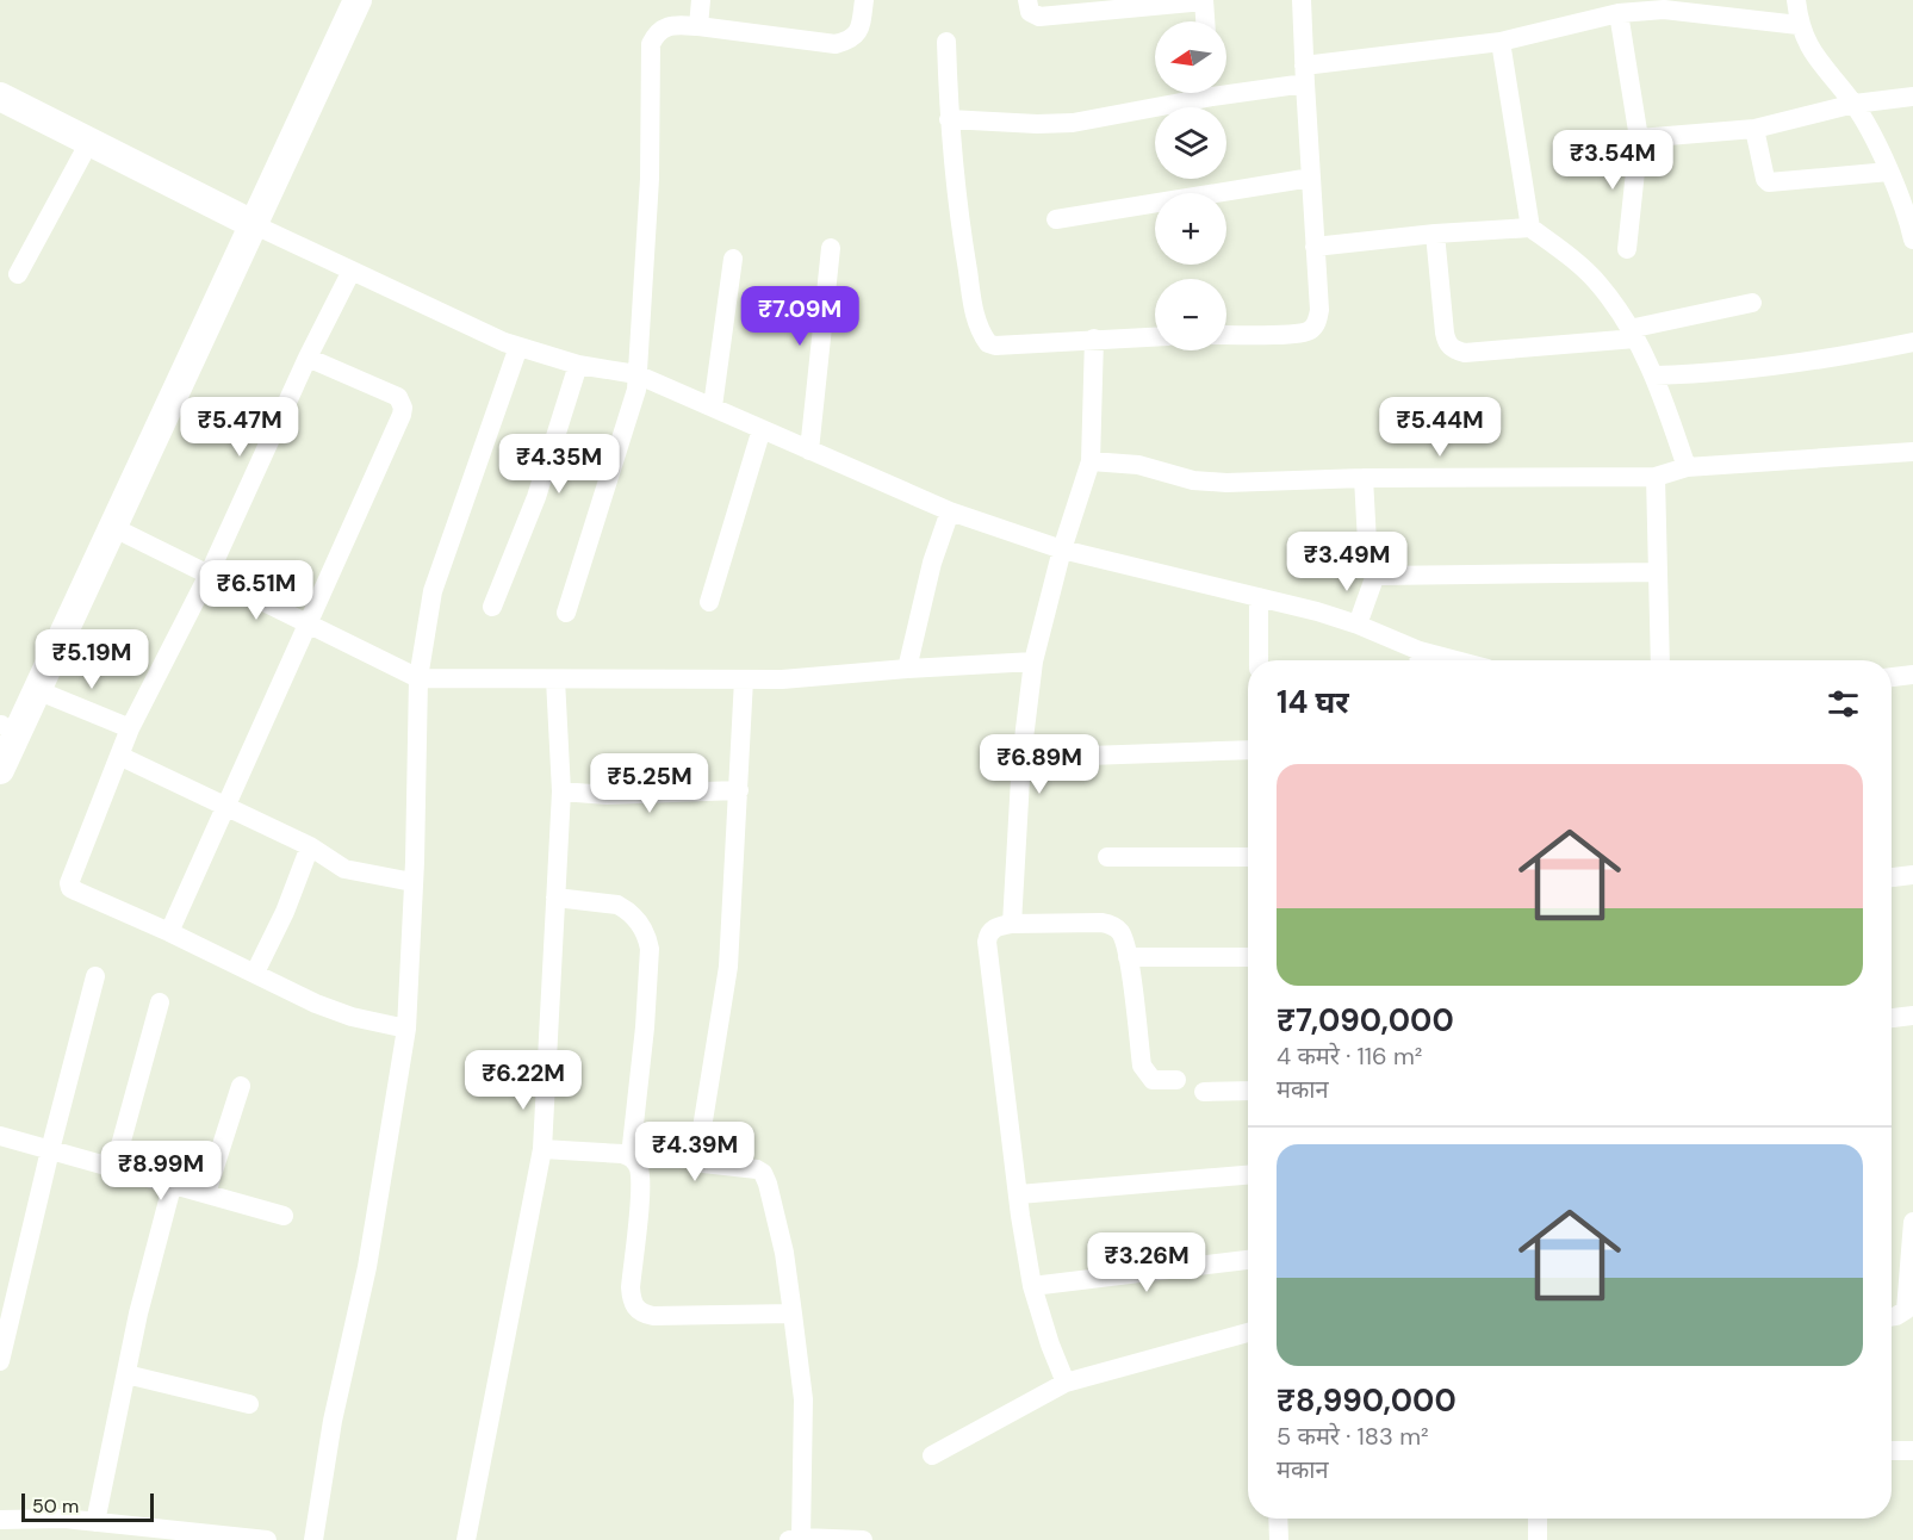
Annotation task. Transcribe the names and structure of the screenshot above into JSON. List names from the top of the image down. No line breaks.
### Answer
{"scale_bar":"50 m","north":"left","page":{"map_buttons":["+","−"],"price":["₹3.54M","₹7.09M","₹5.47M","₹5.44M","₹4.35M","₹3.49M","₹6.51M","₹5.19M","₹6.89M","₹5.25M","₹6.22M","₹4.39M","₹8.99M","₹3.26M"],"heading":"14 घर","list":[{"name":"₹7,090,000","note":"4 कमरे · 116 m² · मकान"},{"name":"₹8,990,000","note":"5 कमरे · 183 m² · मकान"}],"scale":"50 m"}}
